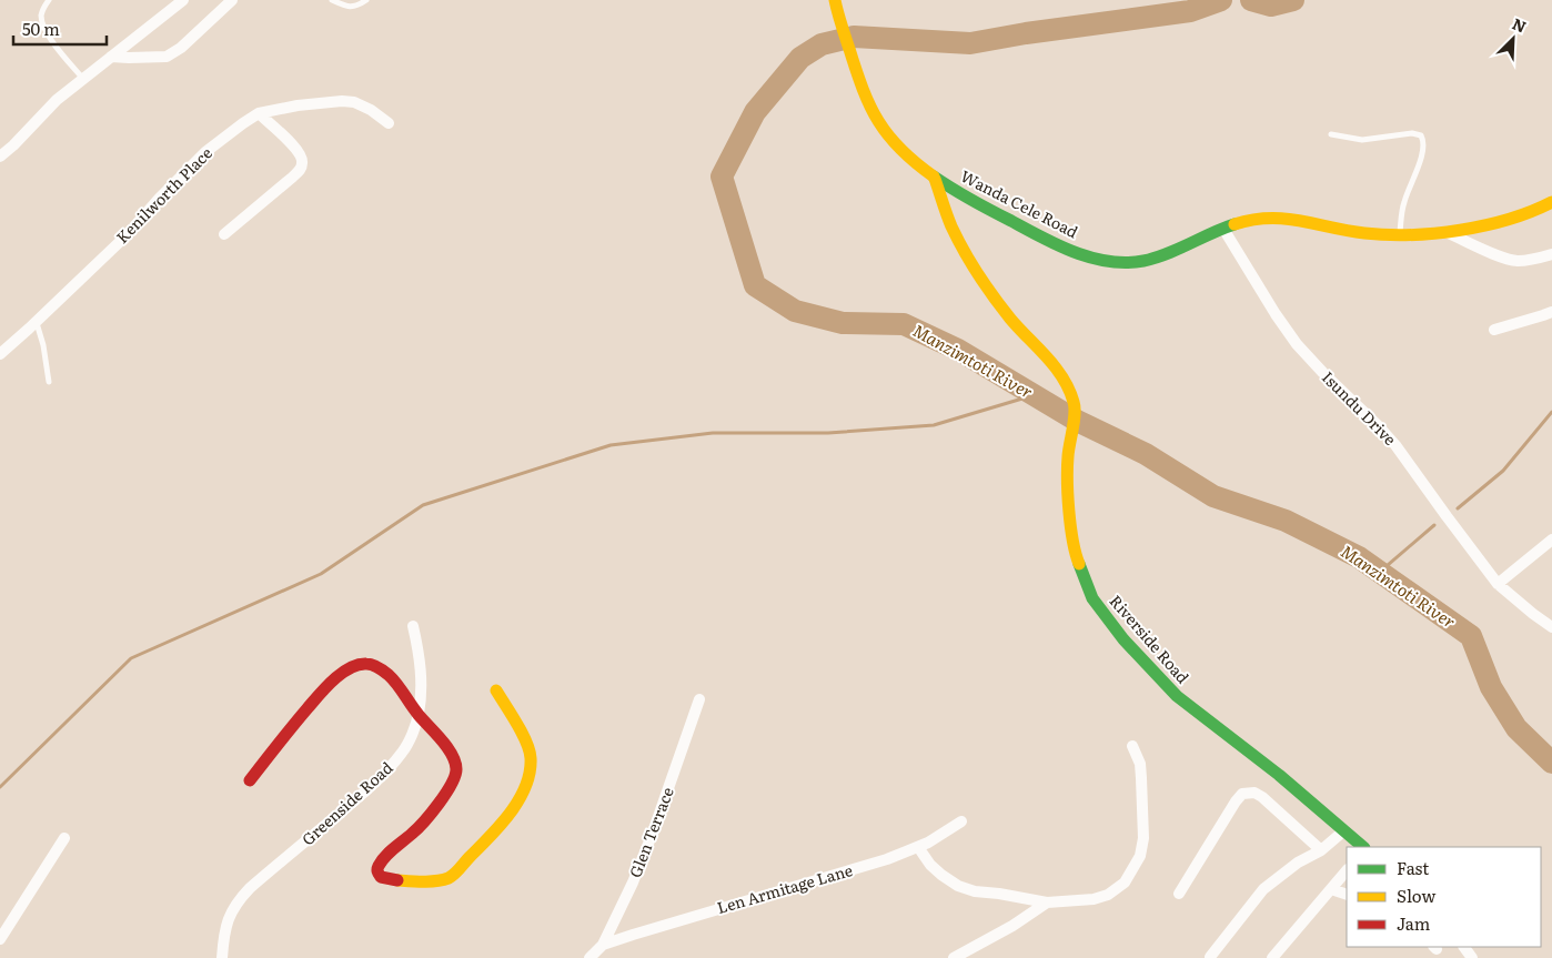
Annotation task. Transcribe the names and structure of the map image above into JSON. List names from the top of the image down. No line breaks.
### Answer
{"streets":{"street":["Kenilworth Place","Wanda Cele Road","Isundu Drive","Riverside Road","Greenside Road","Glen Terrace","Len Armitage Lane"]},"crossings":[["Wanda Cele Road","Isundu Drive"],["Wanda Cele Road","Riverside Road"],["Glen Terrace","Len Armitage Lane"]],"water":["Manzimtoti River"],"legend":["Fast","Slow","Jam"],"scale_bar":"50 m","north":"top right"}
